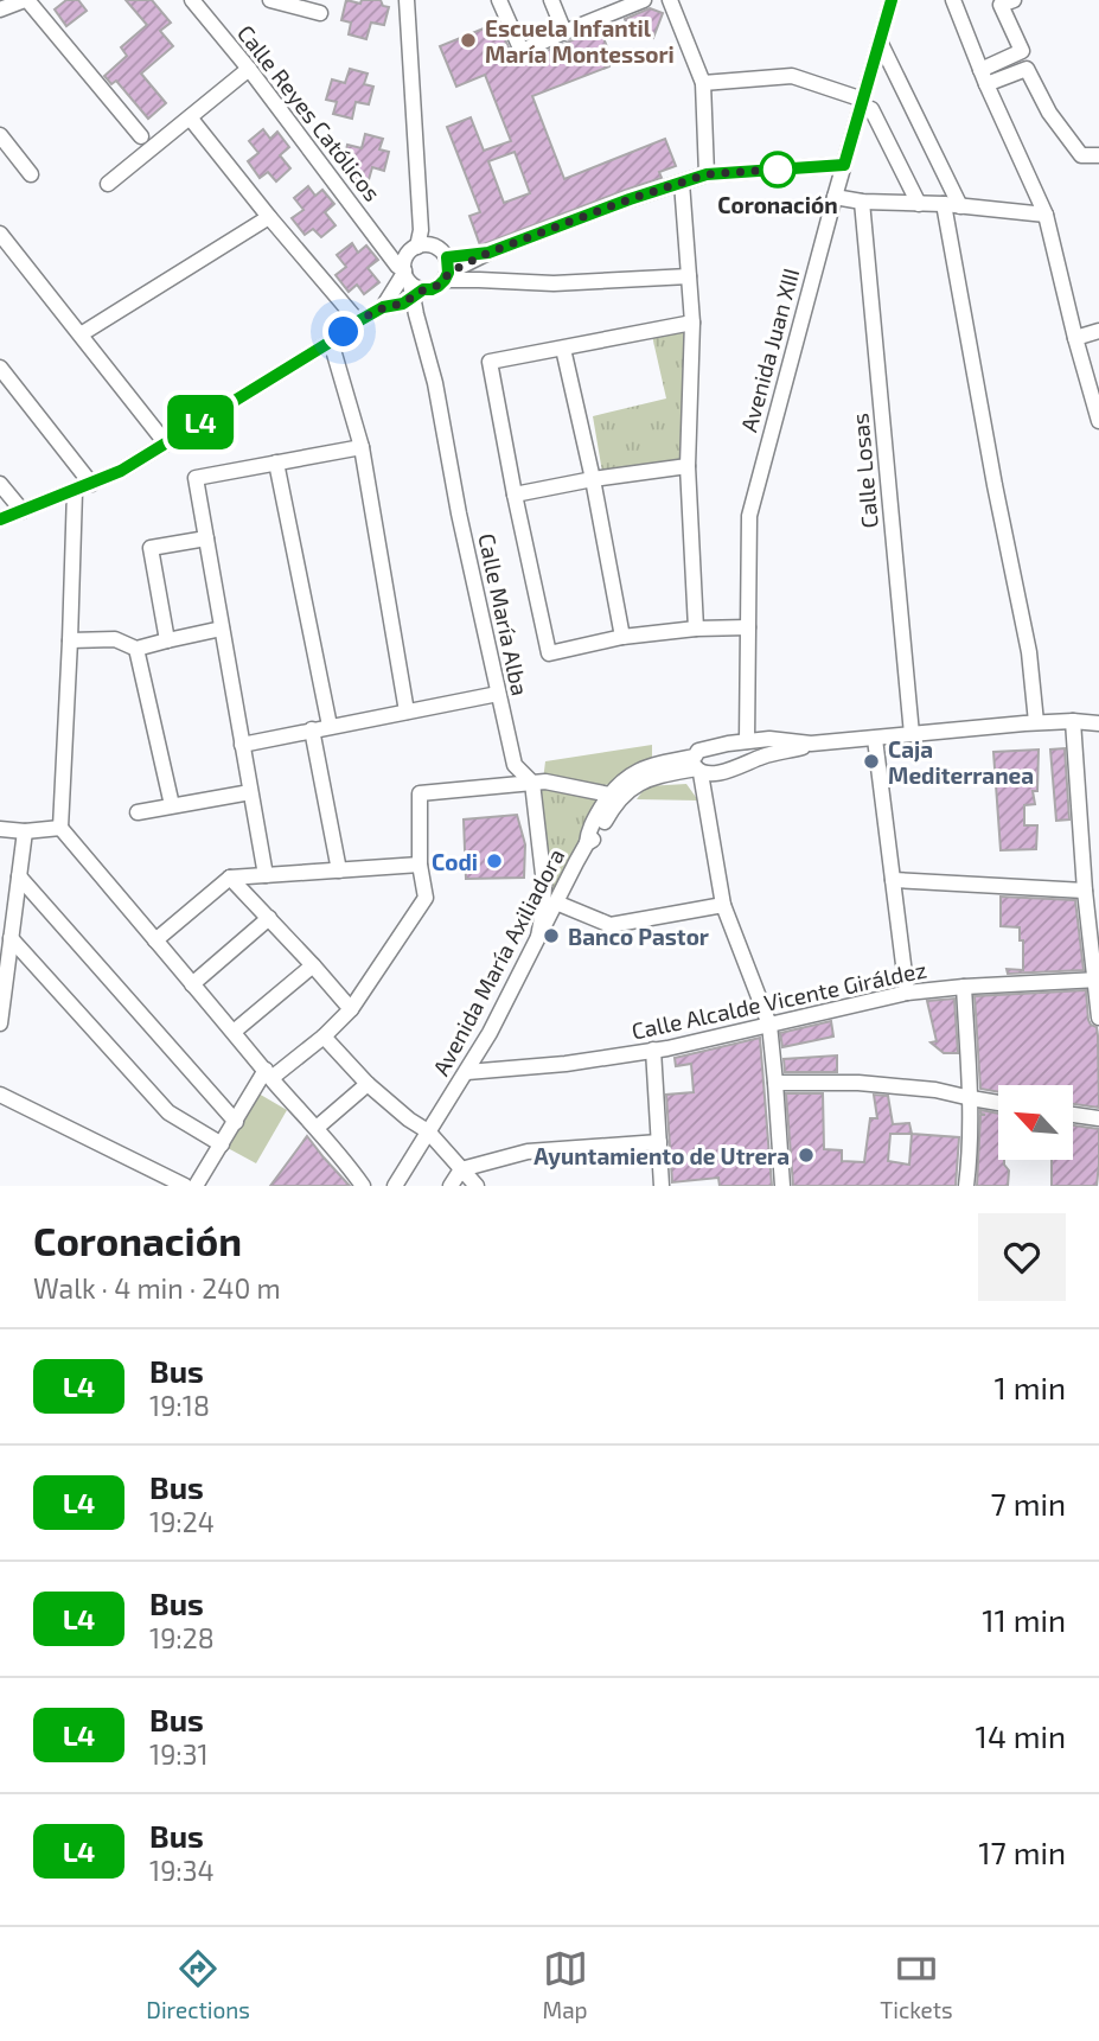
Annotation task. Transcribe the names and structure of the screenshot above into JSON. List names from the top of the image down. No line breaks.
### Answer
{"streets":{"street":["Calle Reyes Católicos","Avenida Juan XIII","Calle Losas","Calle María Alba","Avenida María Axiliadora","Calle Alcalde Vicente Giráldez"]},"crossings":[["Calle Reyes Católicos","Calle María Alba"],["Calle María Alba","Avenida María Axiliadora"],["Avenida María Axiliadora","Calle Alcalde Vicente Giráldez"]],"places":["Escuela Infantil María Montessori","Coronación","Caja Mediterranea","Codi","Banco Pastor","Ayuntamiento de Utrera"],"lines":["bus line L4"],"north":"top left","page":{"on_map":"L4","heading":["Coronación","Walk · 4 min · 240 m"],"list":[{"mark":"L4","name":"Bus","note":"19:18","value":"1 min"},{"mark":"L4","name":"Bus","note":"19:24","value":"7 min"},{"mark":"L4","name":"Bus","note":"19:28","value":"11 min"},{"mark":"L4","name":"Bus","note":"19:31","value":"14 min"},{"mark":"L4","name":"Bus","note":"19:34","value":"17 min"}],"tabs":["Directions","Map","Tickets"]}}
